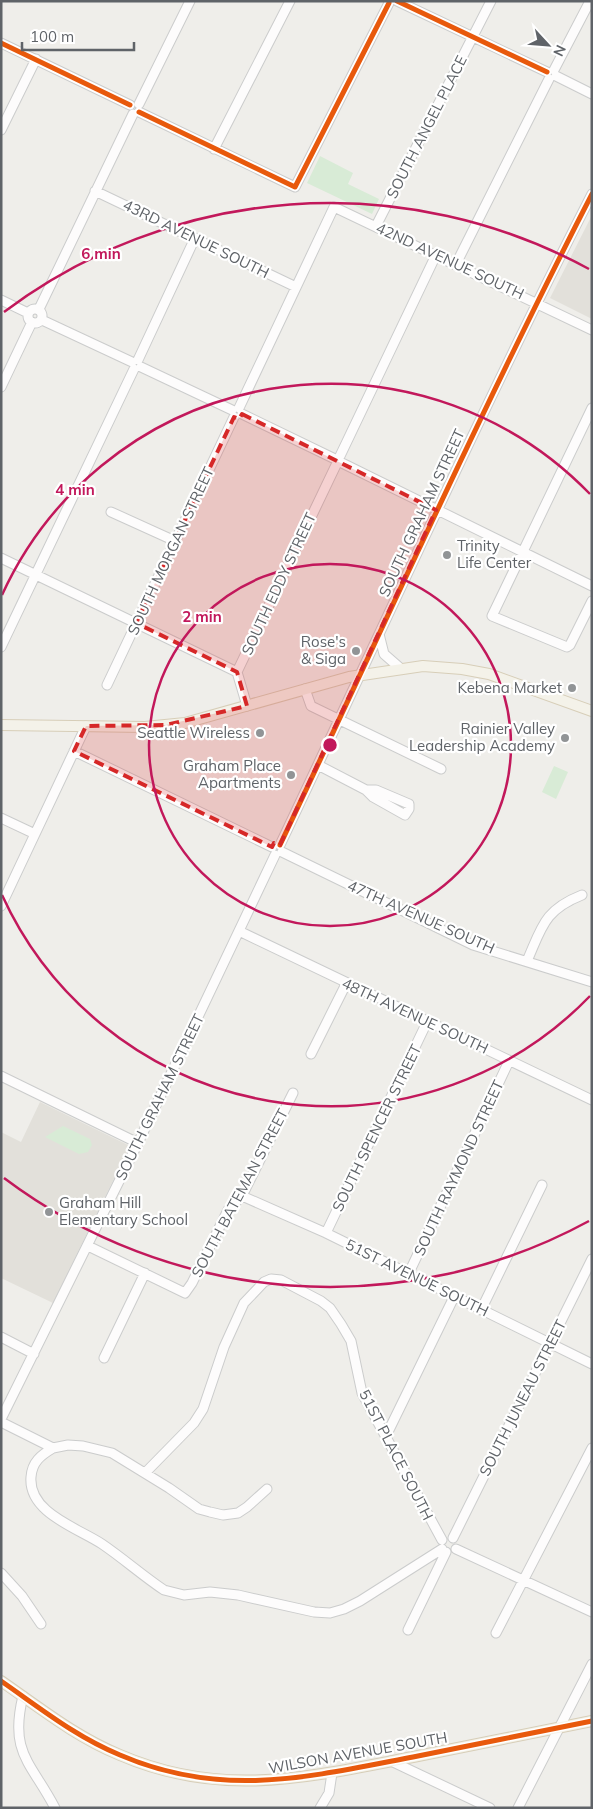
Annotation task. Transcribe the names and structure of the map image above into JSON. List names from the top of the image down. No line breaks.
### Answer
{"streets":{"main road":["WILSON AVENUE SOUTH"],"street":["SOUTH ANGEL PLACE","43RD AVENUE SOUTH","42ND AVENUE SOUTH","SOUTH GRAHAM STREET","SOUTH MORGAN STREET","SOUTH EDDY STREET","47TH AVENUE SOUTH","48TH AVENUE SOUTH","SOUTH SPENCER STREET","SOUTH RAYMOND STREET","SOUTH BATEMAN STREET","51ST AVENUE SOUTH","SOUTH JUNEAU STREET","51ST PLACE SOUTH"]},"crossings":[["SOUTH ANGEL PLACE","42ND AVENUE SOUTH"],["43RD AVENUE SOUTH","SOUTH MORGAN STREET"],["42ND AVENUE SOUTH","SOUTH GRAHAM STREET"],["42ND AVENUE SOUTH","SOUTH MORGAN STREET"],["42ND AVENUE SOUTH","SOUTH EDDY STREET"],["SOUTH GRAHAM STREET","47TH AVENUE SOUTH"],["SOUTH GRAHAM STREET","48TH AVENUE SOUTH"],["48TH AVENUE SOUTH","SOUTH SPENCER STREET"],["48TH AVENUE SOUTH","SOUTH RAYMOND STREET"],["SOUTH SPENCER STREET","51ST AVENUE SOUTH"],["SOUTH RAYMOND STREET","51ST AVENUE SOUTH"],["SOUTH BATEMAN STREET","51ST AVENUE SOUTH"],["51ST AVENUE SOUTH","SOUTH JUNEAU STREET"],["SOUTH JUNEAU STREET","51ST PLACE SOUTH"]],"places":["Trinity Life Center","Rose's & Siga","Kebena Market","Seattle Wireless","Rainier Valley Leadership Academy","Graham Place Apartments","Graham Hill Elementary School"],"scale_bar":"100 m","north":"bottom right","rings":["6 min","4 min","2 min"]}
